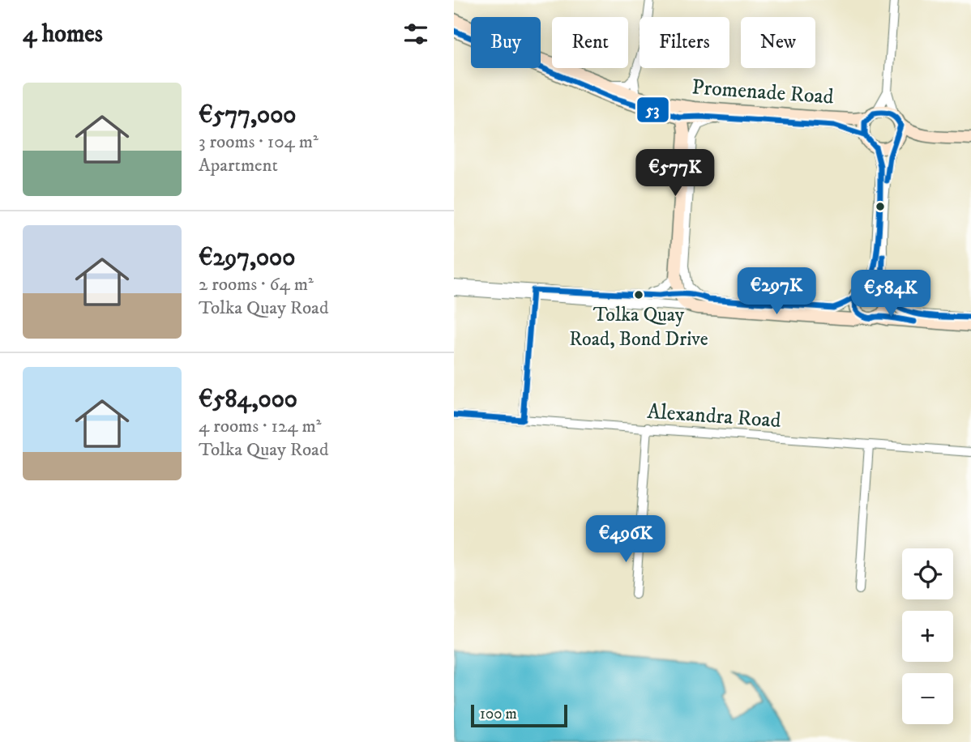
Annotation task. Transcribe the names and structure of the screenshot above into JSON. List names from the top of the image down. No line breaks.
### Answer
{"streets":{"street":["Promenade Road","Alexandra Road"]},"places":["Tolka Quay Road, Bond Drive"],"lines":["transit line 53"],"scale_bar":"100 m","page":{"heading":"4 homes","chip":["Buy","Rent","Filters","New"],"list":[{"name":"€577,000","note":"3 rooms · 104 m² · Apartment"},{"name":"€297,000","note":"2 rooms · 64 m² · Tolka Quay Road"},{"name":"€584,000","note":"4 rooms · 124 m² · Tolka Quay Road"}],"price":["€577K","€297K","€584K","€496K"],"map_buttons":["+","−"],"scale":"100 m"}}
